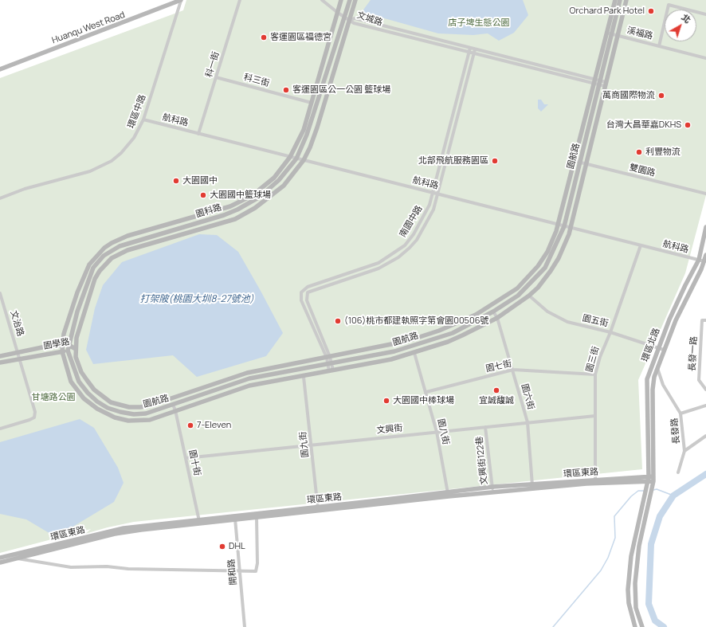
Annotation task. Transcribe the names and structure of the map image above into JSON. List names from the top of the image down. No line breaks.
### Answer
{"streets":{"street":["文城路","Huanqu West Road","溪福路","科一街","科三街","環區中路","航科路","園航路","雙園路","園科路","南園中路","園五街","文治路","園學路","環區北路","長發一路","園三街","園七街","園六街","文興街","長發路","園八街","園九街","文興街122巷","園十街","環區東路","開和路"]},"crossings":[["文城路","園航路"],["文城路","南園中路"],["Huanqu West Road","環區中路"],["溪福路","園航路"],["科一街","科三街"],["科一街","航科路"],["環區中路","航科路"],["航科路","園航路"],["航科路","園科路"],["航科路","南園中路"],["航科路","環區北路"],["航科路","園三街"],["園航路","雙園路"],["園航路","園科路"],["園航路","南園中路"],["園航路","園學路"],["園航路","園六街"],["園航路","園十街"],["園科路","園學路"],["園五街","環區北路"],["園五街","園三街"],["文治路","園學路"],["環區北路","環區東路"],["園三街","園七街"],["園三街","文興街"],["園三街","環區東路"],["園七街","園六街"],["園七街","園八街"],["園六街","文興街"],["園六街","環區東路"],["文興街","園八街"],["文興街","園九街"],["文興街","文興街122巷"],["文興街","園十街"],["園八街","環區東路"],["園九街","環區東路"],["文興街122巷","環區東路"],["園十街","環區東路"],["環區東路","開和路"]],"water":["打架陂(桃園大圳8-27號池)"],"parks":["店子埤生態公園","甘塘路公園"],"places":["Orchard Park Hotel","客運園區福德宮","客運園區公一公園 籃球場","萬商國際物流","台灣大昌華嘉DKHS","利豐物流","北部飛航服務園區","大園國中","大園國中籃球場","(106)桃市都建執照字第會園00506號","宜誠馥誠","大園國中棒球場","7-Eleven","DHL"],"north":"top right"}
